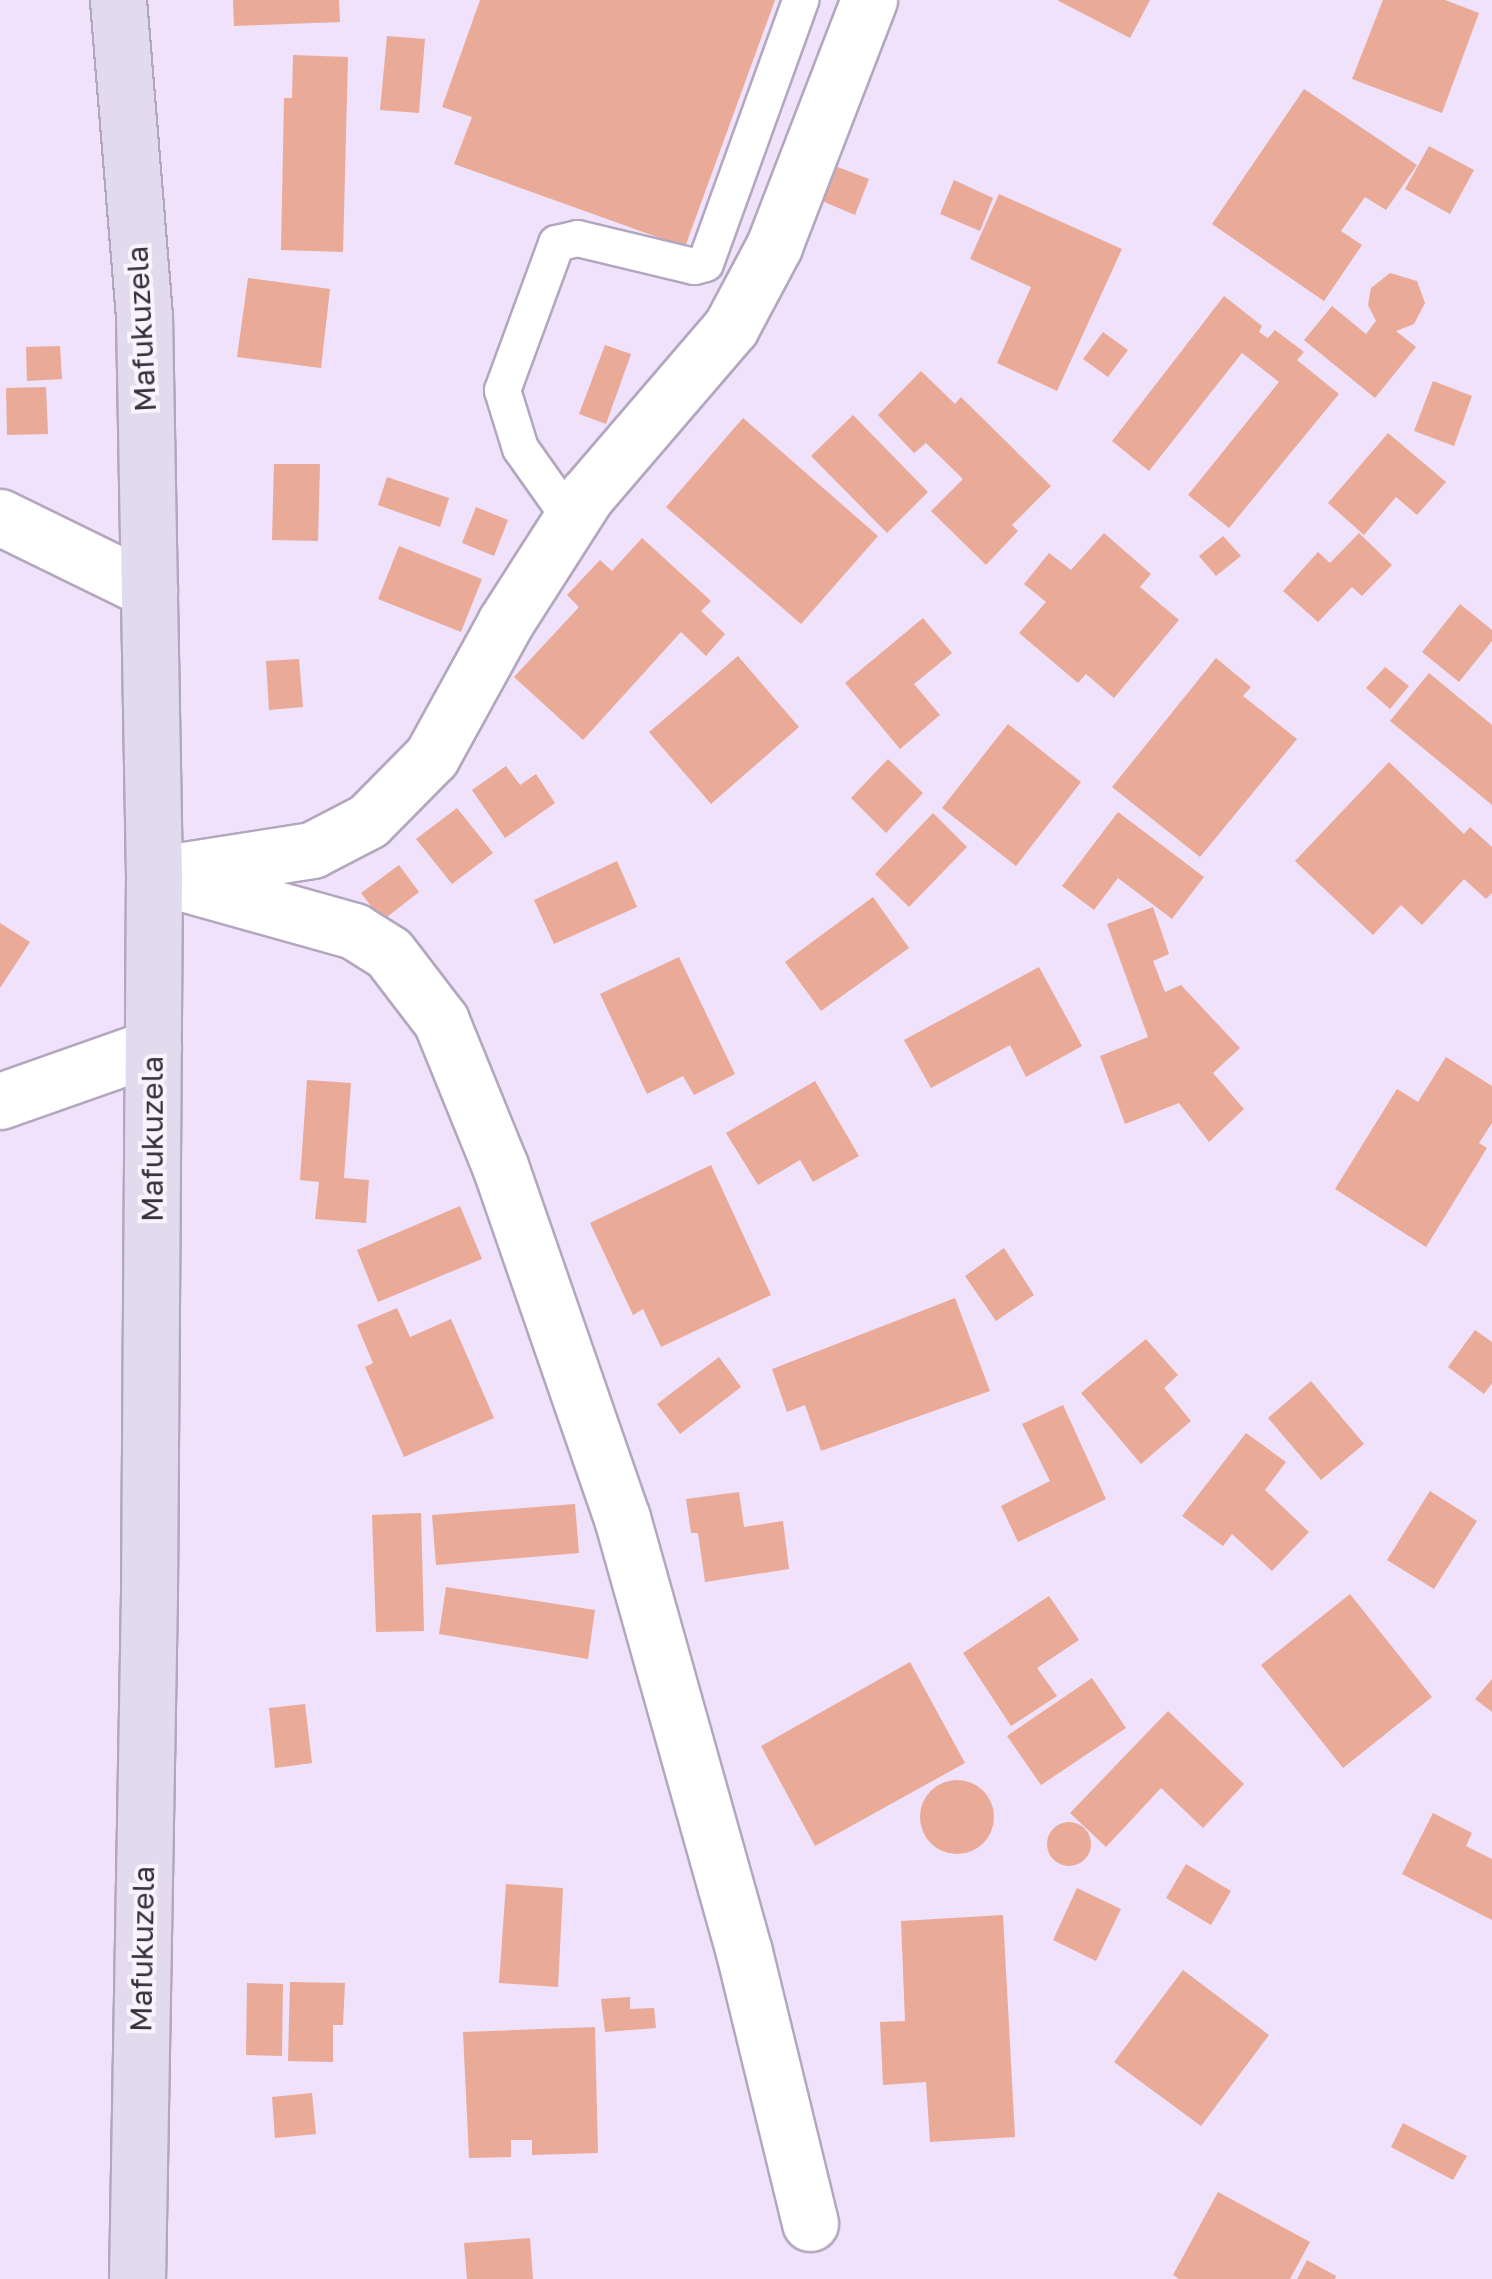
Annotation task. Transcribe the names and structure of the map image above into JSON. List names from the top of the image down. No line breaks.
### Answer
{"streets":{"main road":["Mafukuzela"]}}
